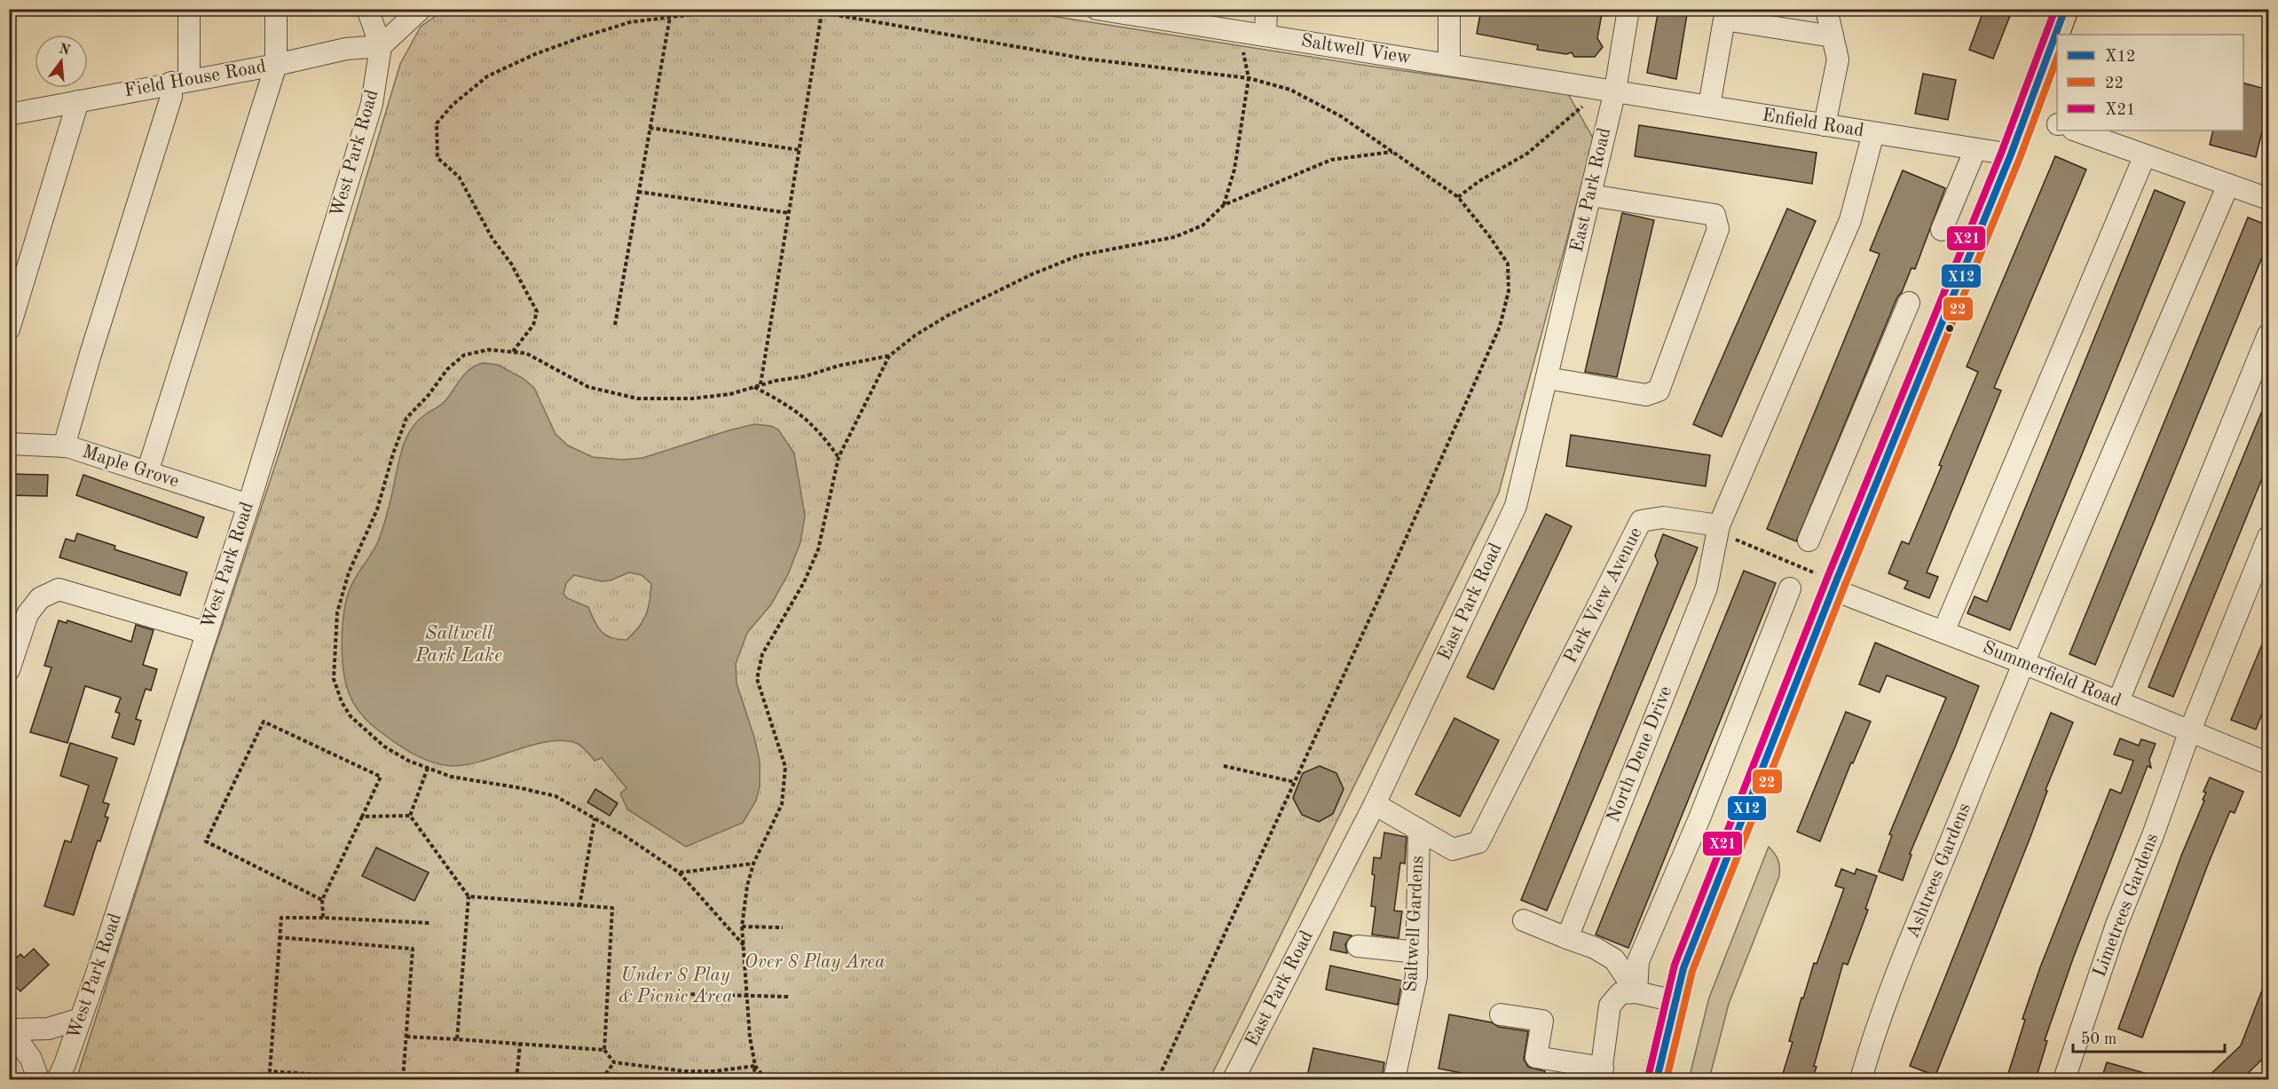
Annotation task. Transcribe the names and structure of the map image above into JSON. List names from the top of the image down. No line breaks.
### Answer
{"streets":{"street":["Saltwell View","Field House Road","Enfield Road","West Park Road","East Park Road","Maple Grove","Park View Avenue","Summerfield Road","North Dene Drive","Ashtrees Gardens","Limetrees Gardens","Saltwell Gardens"]},"crossings":[["Saltwell View","Enfield Road"],["Saltwell View","East Park Road"],["Field House Road","West Park Road"],["Enfield Road","East Park Road"],["West Park Road","Maple Grove"],["East Park Road","Park View Avenue"],["Park View Avenue","North Dene Drive"],["Park View Avenue","Saltwell Gardens"],["Summerfield Road","Ashtrees Gardens"],["Summerfield Road","Limetrees Gardens"]],"water":["Saltwell Park Lake"],"parks":["Over 8 Play Area","Under 8 Play & Picnic Area"],"lines":["transit line X12","transit line X21","transit line 22"],"legend":["X12","22","X21"],"scale_bar":"50 m","north":"top"}
